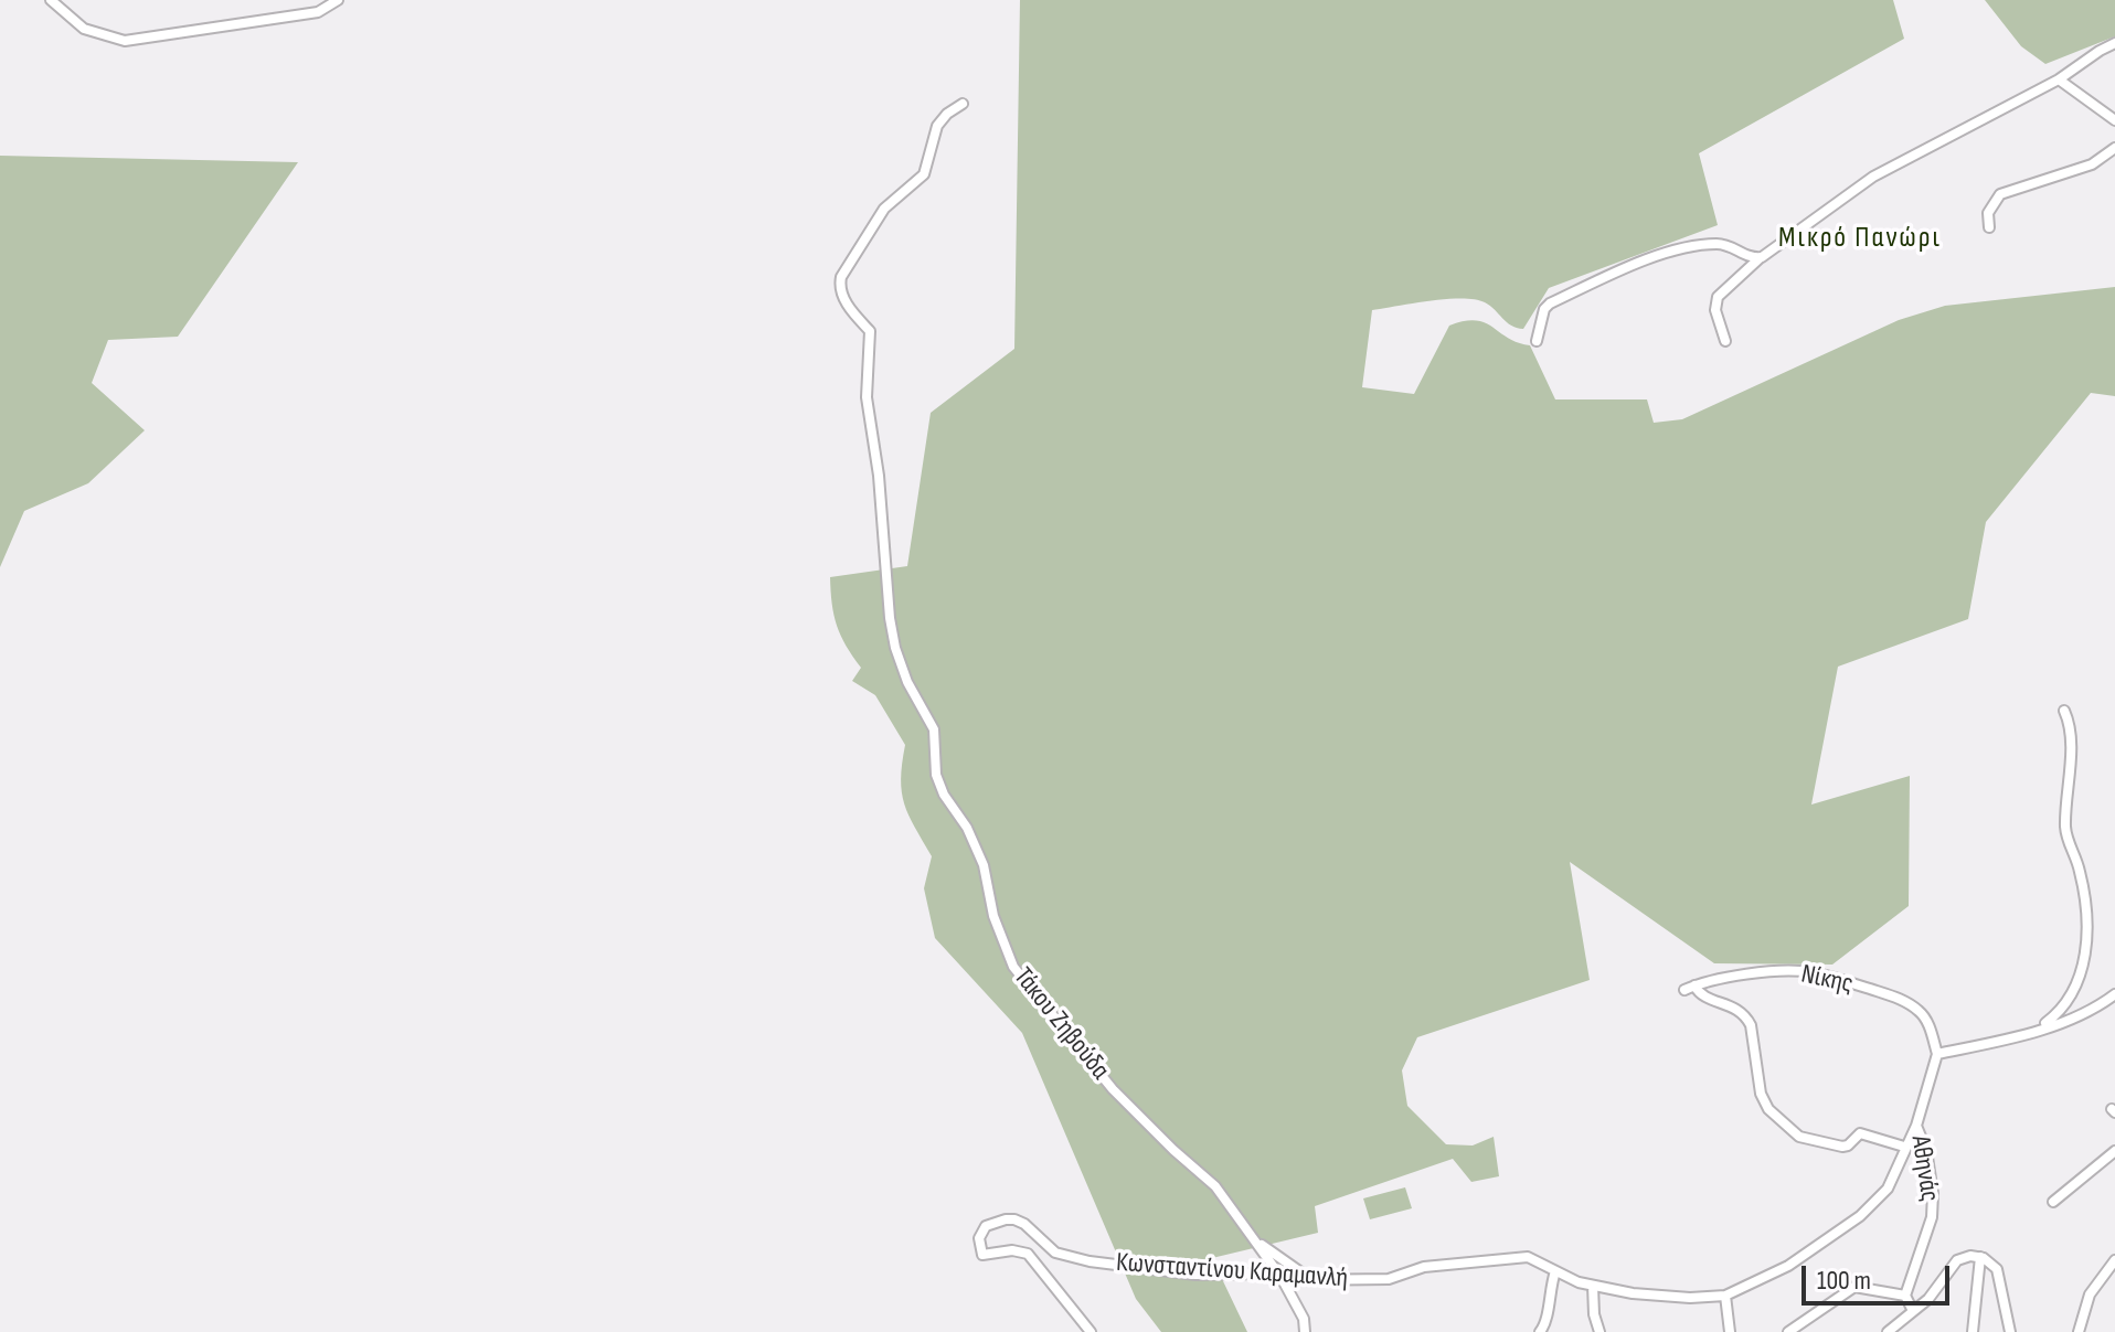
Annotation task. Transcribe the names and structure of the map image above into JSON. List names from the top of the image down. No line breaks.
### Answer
{"streets":{"street":["Νίκης","Τάκου Ζηβούδα","Αθηνάς","Κωνσταντίνου Καραμανλή"]},"crossings":[["Νίκης","Αθηνάς"],["Νίκης","Κωνσταντίνου Καραμανλή"],["Τάκου Ζηβούδα","Κωνσταντίνου Καραμανλή"],["Αθηνάς","Κωνσταντίνου Καραμανλή"]],"districts":["Μικρό Πανώρι"],"scale_bar":"100 m"}
